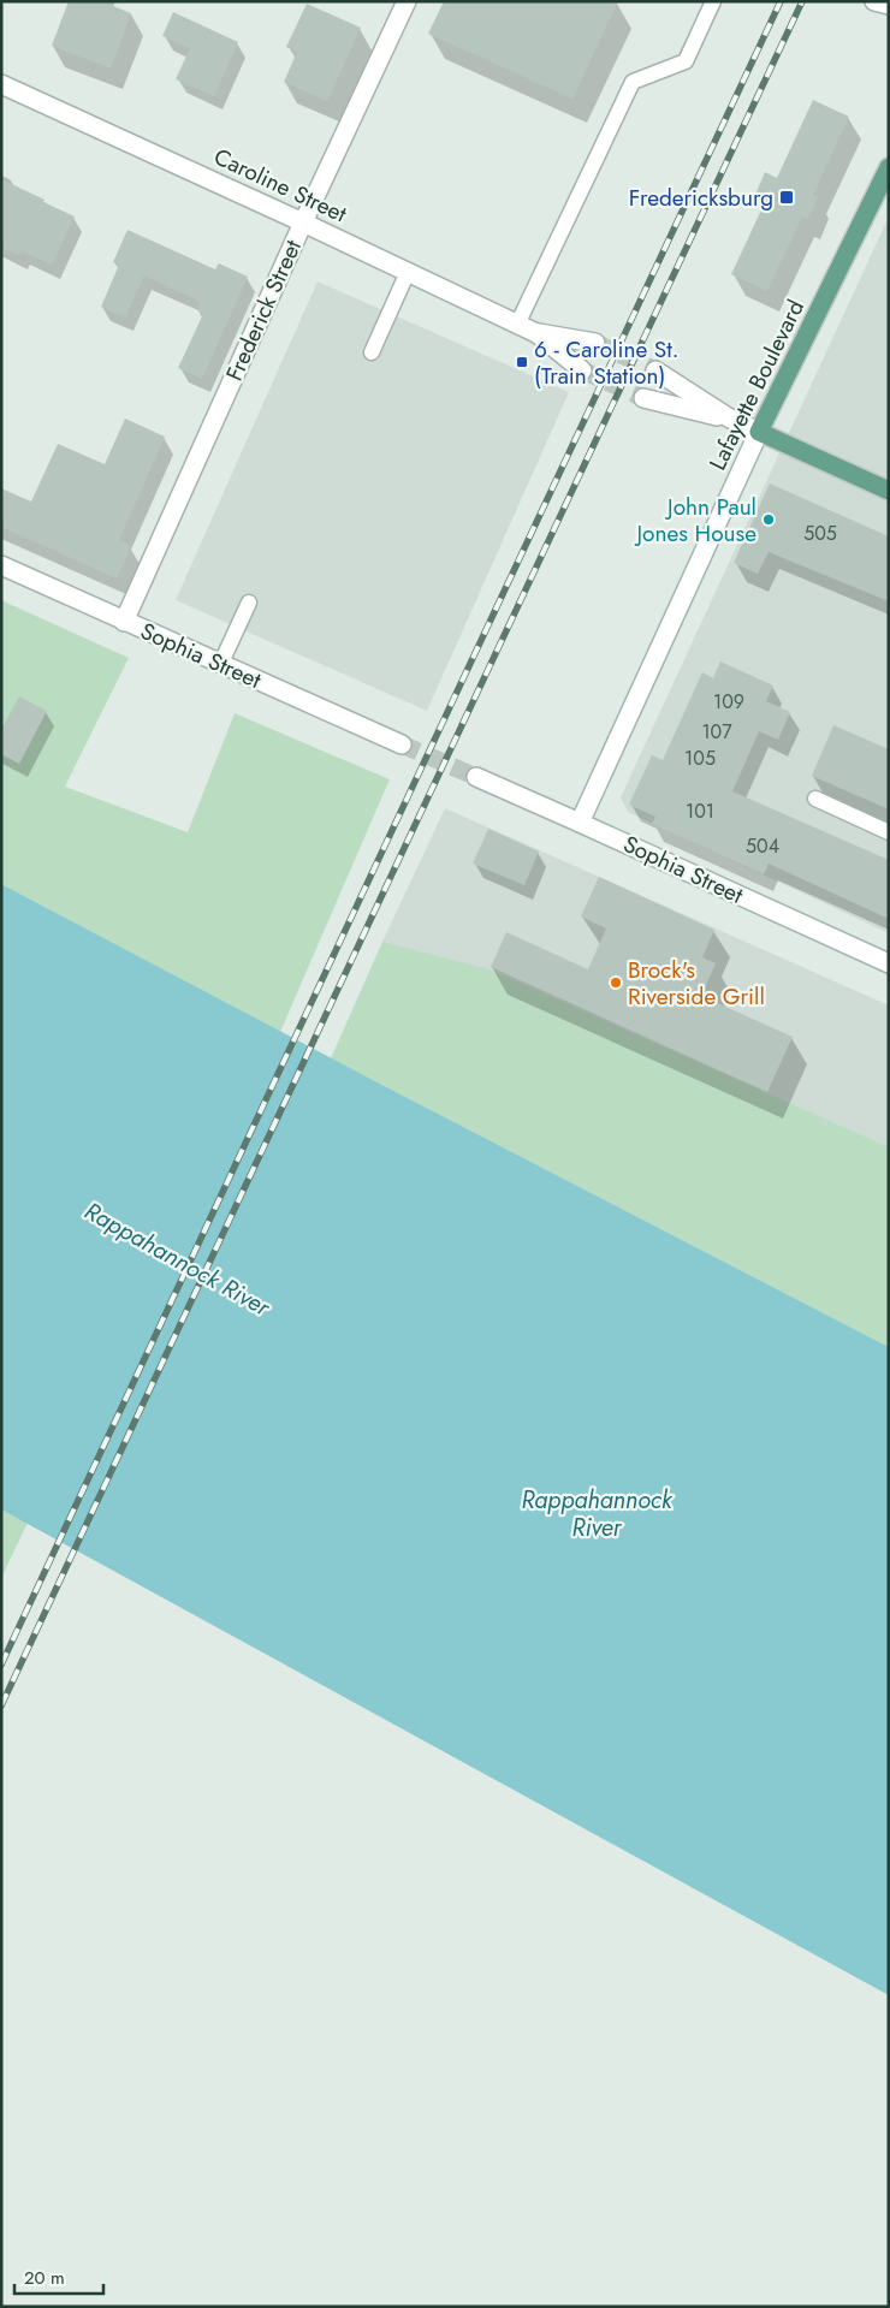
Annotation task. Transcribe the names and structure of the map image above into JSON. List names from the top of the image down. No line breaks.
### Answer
{"streets":{"main road":["Lafayette Boulevard"],"street":["Caroline Street","Frederick Street","Sophia Street"]},"crossings":[["Caroline Street","Frederick Street"],["Frederick Street","Sophia Street"],["Lafayette Boulevard","Sophia Street"]],"water":["Rappahannock River"],"places":{"transit":["Fredericksburg","6 - Caroline St. (Train Station)"],"other":["John Paul Jones House","Brock's Riverside Grill"]},"house_numbers":["505","109","107","105","101","504"],"scale_bar":"20 m"}
